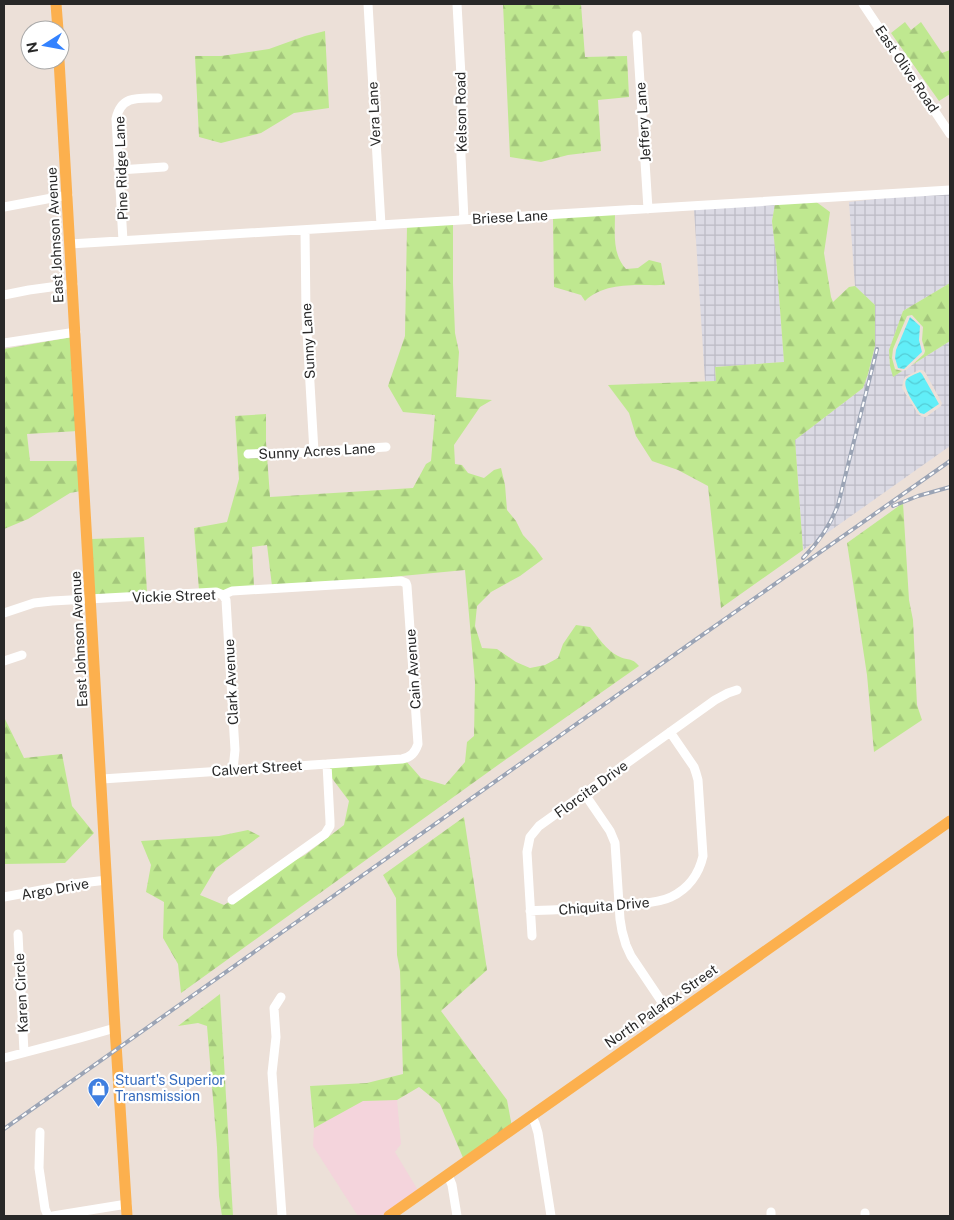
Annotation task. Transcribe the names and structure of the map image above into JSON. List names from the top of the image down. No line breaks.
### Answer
{"streets":{"main road":["East Johnson Avenue","North Palafox Street"],"street":["East Olive Road","Kelson Road","Vera Lane","Jeffery Lane","Pine Ridge Lane","Briese Lane","Sunny Lane","Sunny Acres Lane","Vickie Street","Cain Avenue","Clark Avenue","Calvert Street","Florcita Drive","Argo Drive","Chiquita Drive","Karen Circle"]},"crossings":[["Kelson Road","Briese Lane"],["Vera Lane","Briese Lane"],["Jeffery Lane","Briese Lane"],["Pine Ridge Lane","Briese Lane"],["Briese Lane","East Johnson Avenue"],["Briese Lane","Sunny Lane"],["East Johnson Avenue","Vickie Street"],["East Johnson Avenue","Calvert Street"],["East Johnson Avenue","Argo Drive"],["Sunny Lane","Sunny Acres Lane"],["Vickie Street","Cain Avenue"],["Vickie Street","Clark Avenue"],["Cain Avenue","Calvert Street"],["Clark Avenue","Calvert Street"],["Florcita Drive","Chiquita Drive"]],"places":{"shop":["Stuart's Superior Transmission"]},"north":"left"}
